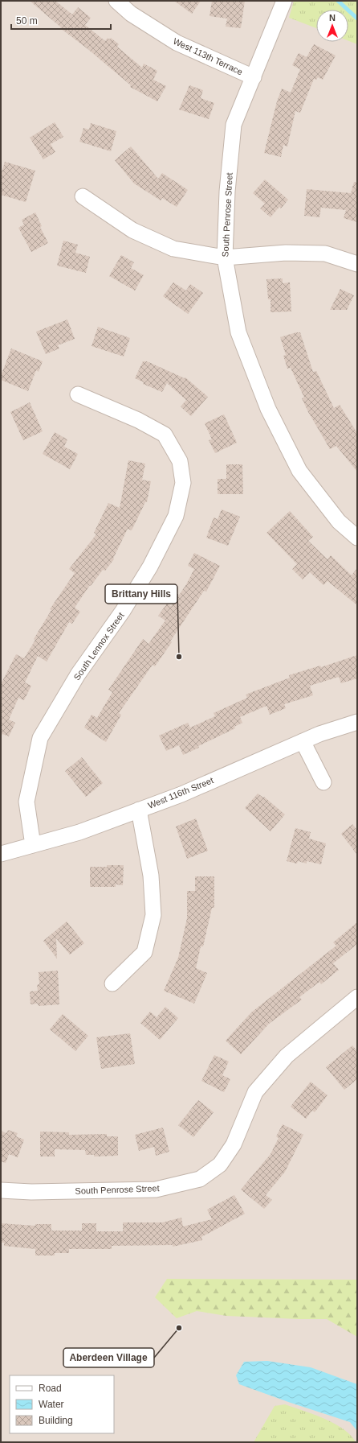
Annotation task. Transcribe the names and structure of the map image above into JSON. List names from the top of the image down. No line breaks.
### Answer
{"streets":{"street":["West 113th Terrace","South Penrose Street","South Lennox Street","West 116th Street"]},"crossings":[["West 113th Terrace","South Penrose Street"],["South Lennox Street","West 116th Street"]],"places":["Brittany Hills","Aberdeen Village"],"legend":["Road","Water","Building"],"scale_bar":"50 m","north":"top"}
